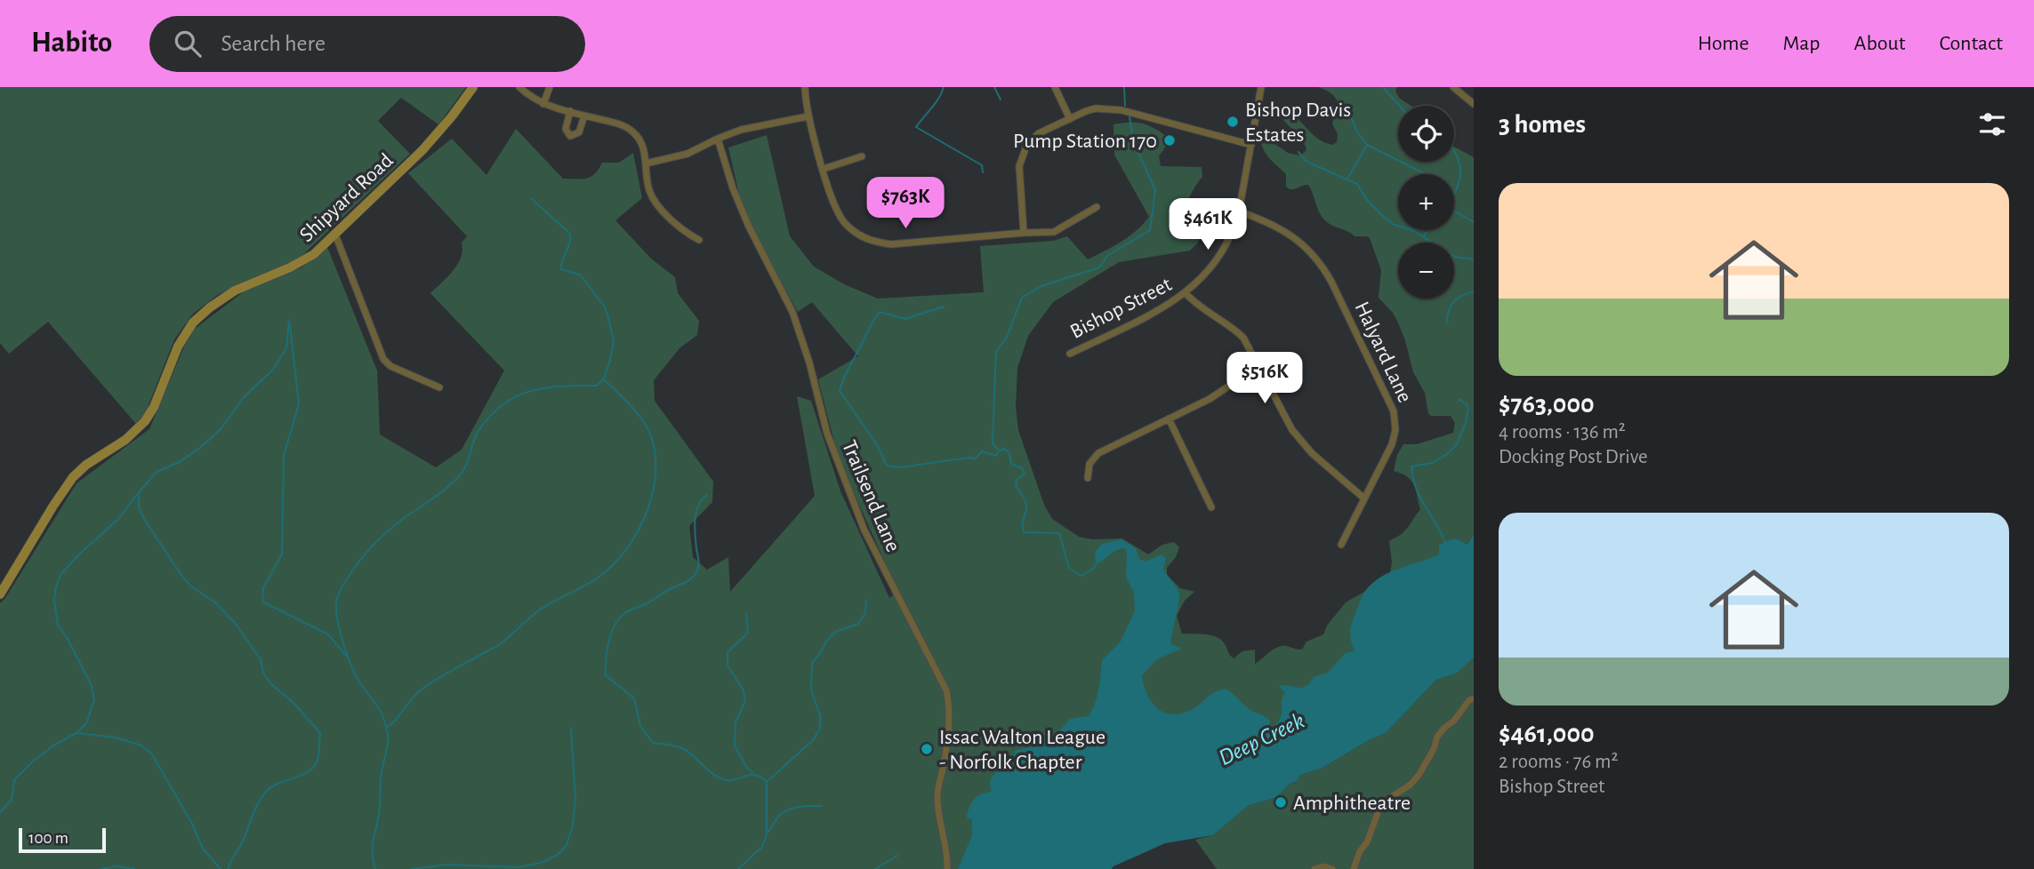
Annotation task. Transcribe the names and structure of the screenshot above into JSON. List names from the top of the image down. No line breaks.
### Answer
{"streets":{"street":["Shipyard Road","Bishop Street","Halyard Lane","Trailsend Lane"]},"crossings":[["Bishop Street","Halyard Lane"]],"water":["Deep Creek"],"places":["Bishop Davis Estates","Pump Station 170","Issac Walton League - Norfolk Chapter","Amphitheatre"],"scale_bar":"100 m","page":{"header":"Habito","search":"Search here","nav":["Home","Map","About","Contact"],"heading":"3 homes","map_buttons":["+","−"],"list":[{"name":"$763,000","note":"4 rooms · 136 m² · Docking Post Drive"},{"name":"$461,000","note":"2 rooms · 76 m² · Bishop Street"}],"price":["$763K","$461K","$516K"],"scale":"100 m"}}
